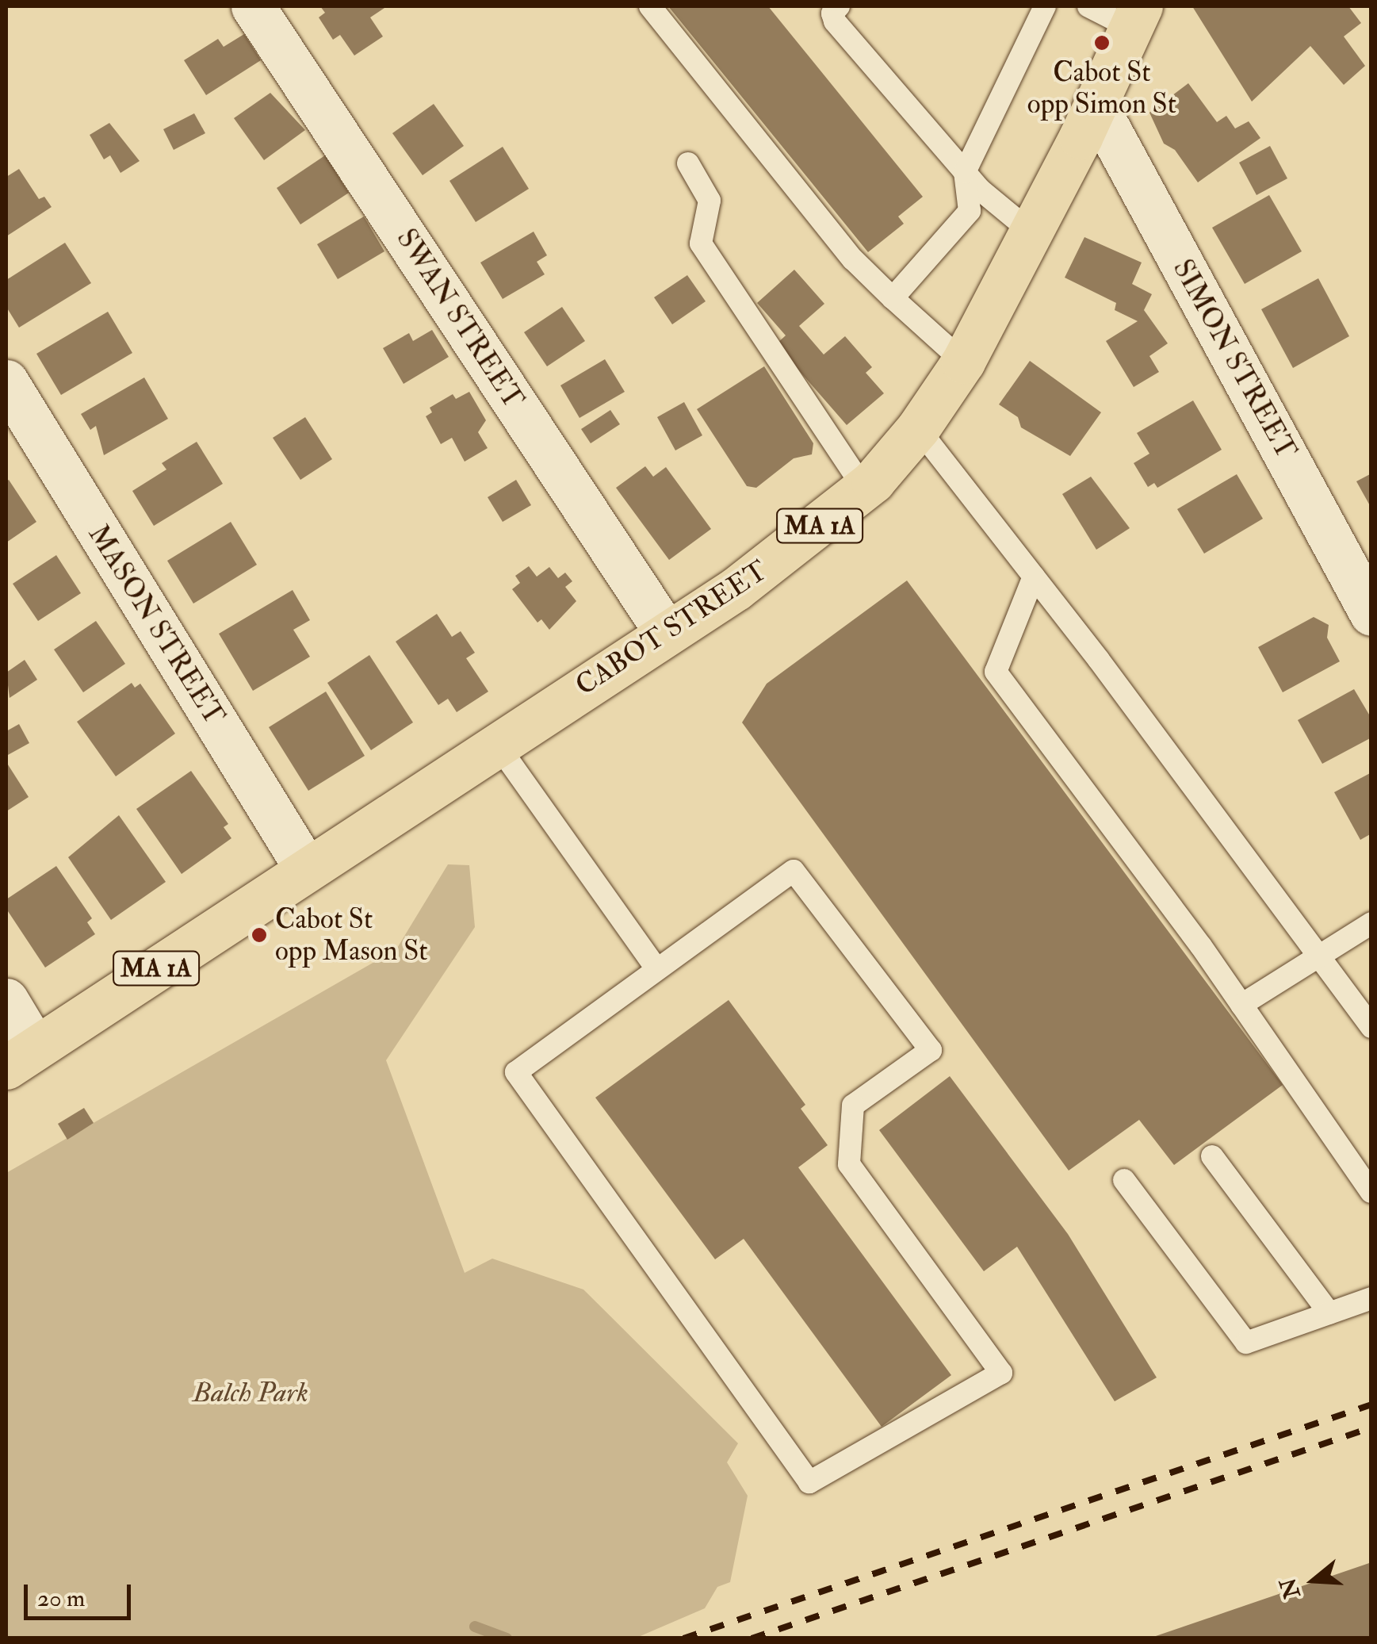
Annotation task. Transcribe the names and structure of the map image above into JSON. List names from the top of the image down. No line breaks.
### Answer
{"streets":{"highway":["MA 1A","CABOT STREET"],"street":["SWAN STREET","SIMON STREET","MASON STREET"]},"crossings":[["SWAN STREET","CABOT STREET"],["SIMON STREET","CABOT STREET"],["MASON STREET","CABOT STREET"]],"parks":["Balch Park"],"places":["Cabot St opp Simon St","Cabot St opp Mason St"],"scale_bar":"20 m","north":"left"}
